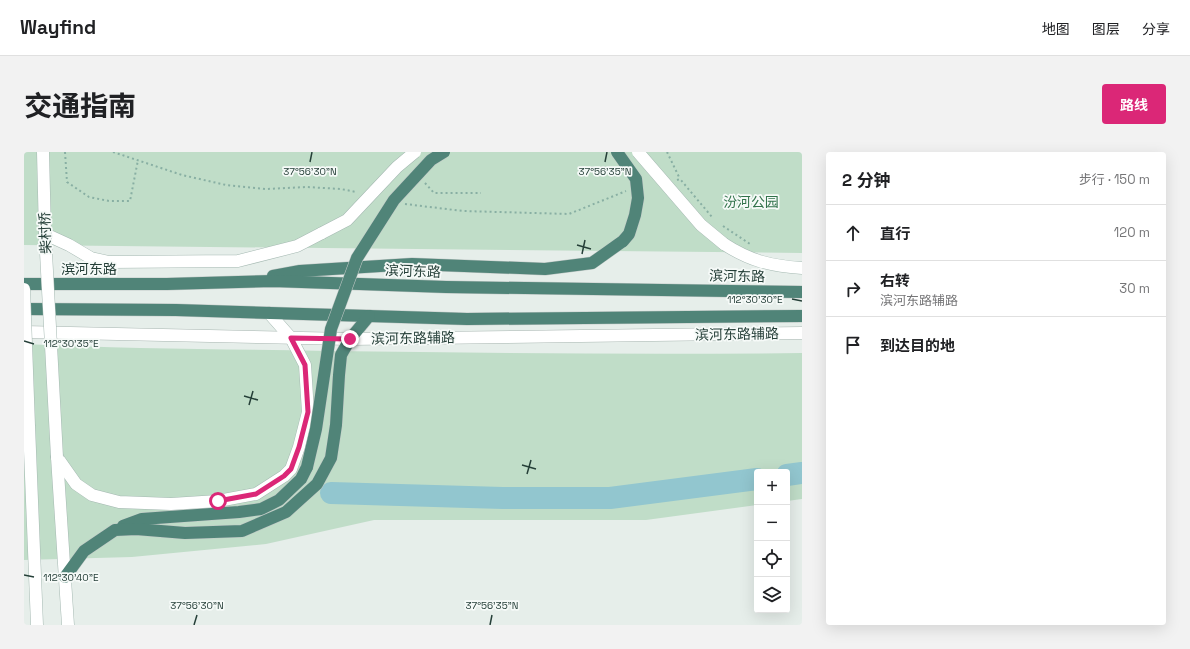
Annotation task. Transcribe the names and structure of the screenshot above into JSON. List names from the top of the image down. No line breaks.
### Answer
{"streets":{"highway":["滨河东路"],"main road":["柴村桥","滨河东路辅路"]},"parks":["汾河公园"],"page":{"header":"Wayfind","nav":["地图","图层","分享"],"title":"交通指南","buttons":"路线","heading":["2 分钟","步行 · 150 m"],"list":[["直行","120 m"],["右转","滨河东路辅路","30 m"],"到达目的地"],"map_buttons":["+","−"]},"coordinates":["37°56'30\"N","37°56'35\"N","112°30'30\"E","112°30'35\"E","112°30'40\"E"]}
